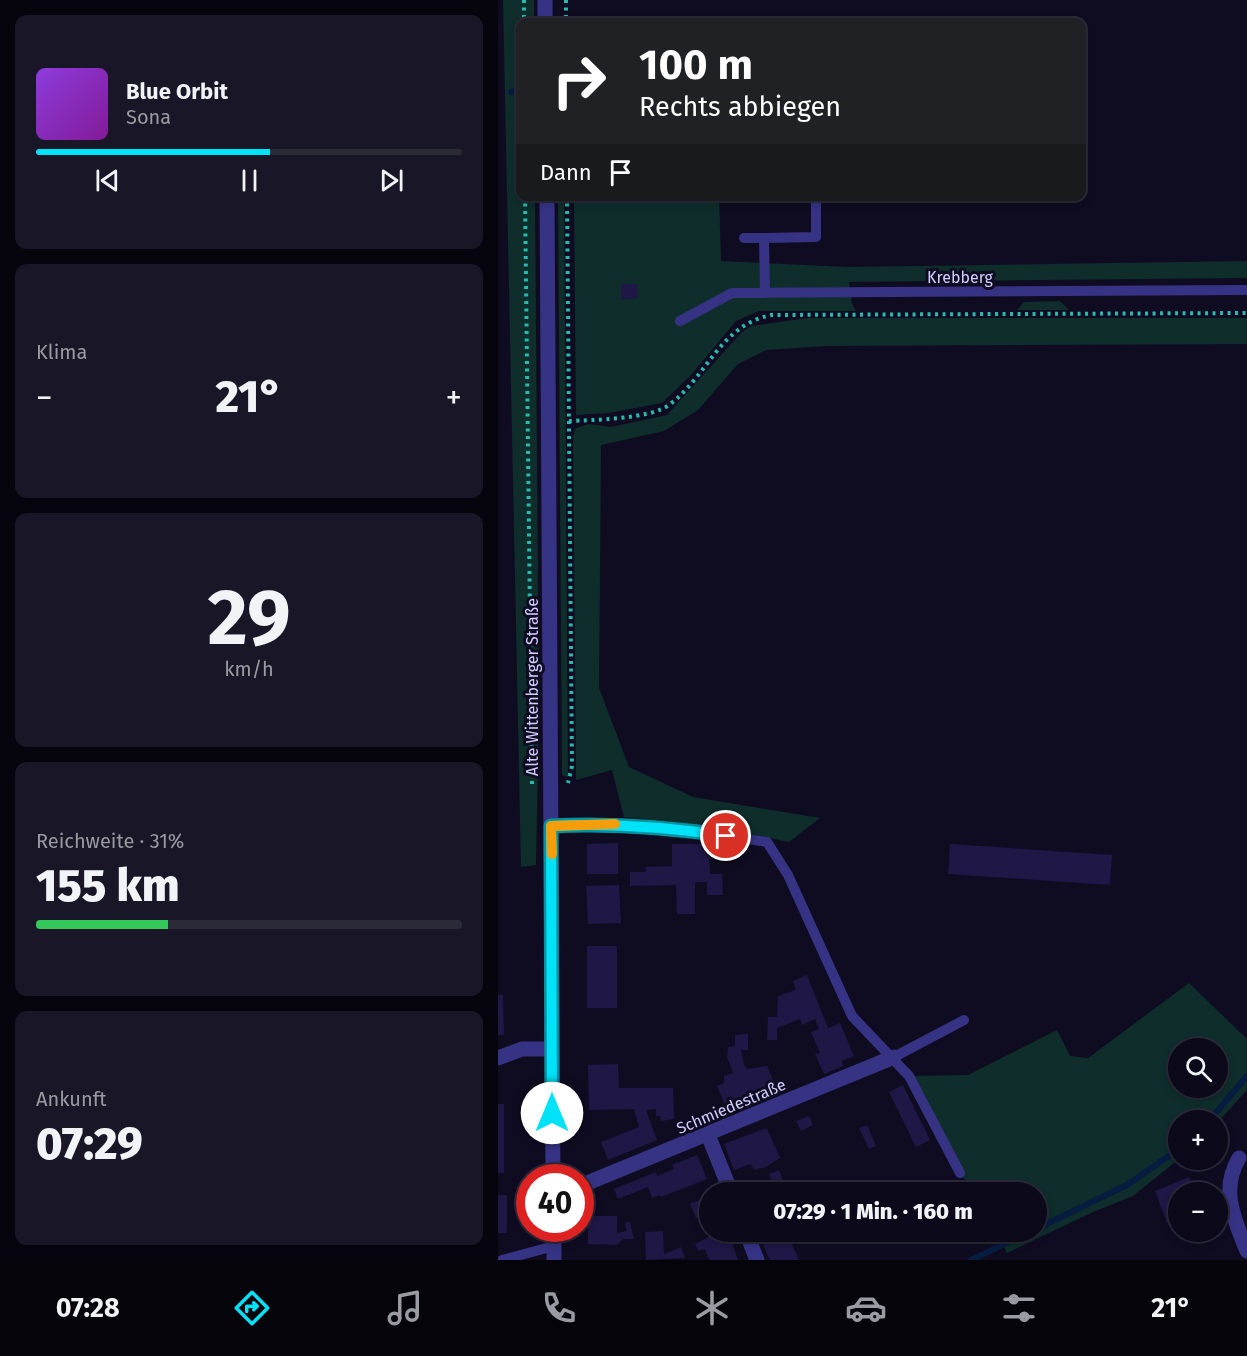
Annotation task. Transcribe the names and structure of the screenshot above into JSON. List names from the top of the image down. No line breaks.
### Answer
{"streets":{"street":["Alte Wittenberger Straße","Schmiedestraße"],"lane":["Krebberg"]},"page":{"turn":["100 m","Rechts abbiegen"],"song":["Blue Orbit","Sona"],"then":"Dann","tile":["Klima",["29","km/h"],["Reichweite · 31%","155 km"],["Ankunft","07:29"]],"heat":["−","21°","+"],"map_buttons":["+","−"],"limit":"40","trip":"07:29 · 1 Min. · 160 m","tabs":["07:28","21°"]}}
